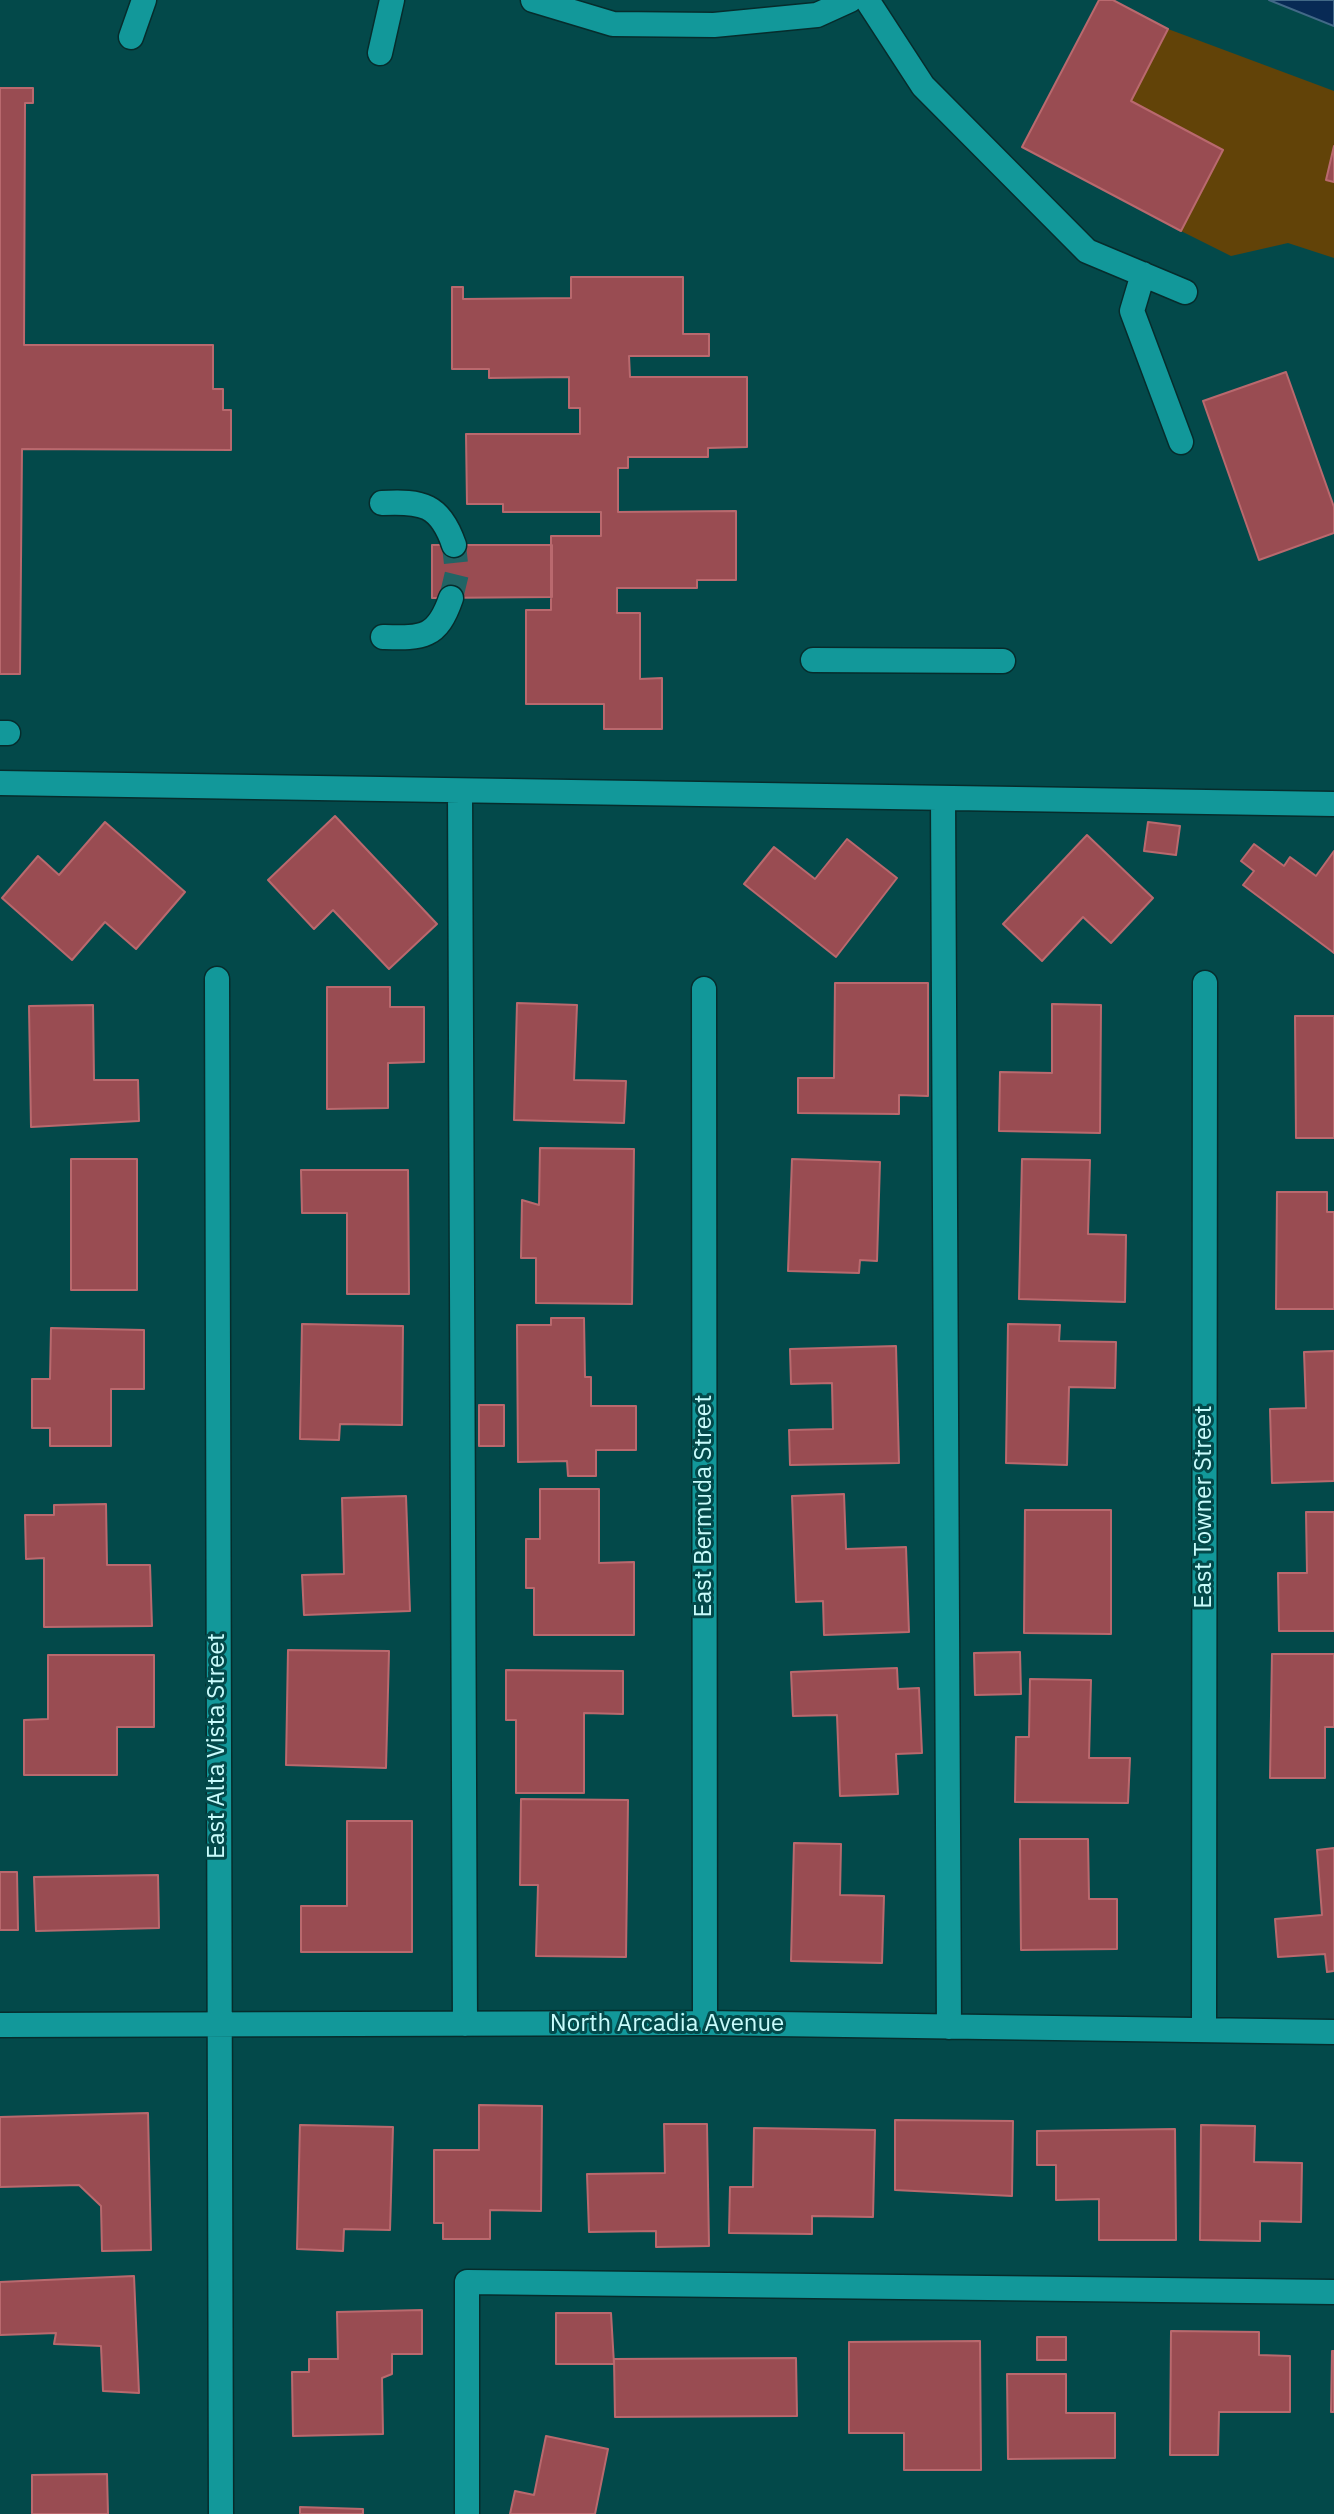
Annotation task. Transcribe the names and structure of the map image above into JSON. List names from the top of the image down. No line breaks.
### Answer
{"streets":{"street":["East Bermuda Street","East Towner Street","East Alta Vista Street","North Arcadia Avenue"]},"crossings":[["East Bermuda Street","North Arcadia Avenue"],["East Towner Street","North Arcadia Avenue"],["East Alta Vista Street","North Arcadia Avenue"]]}
